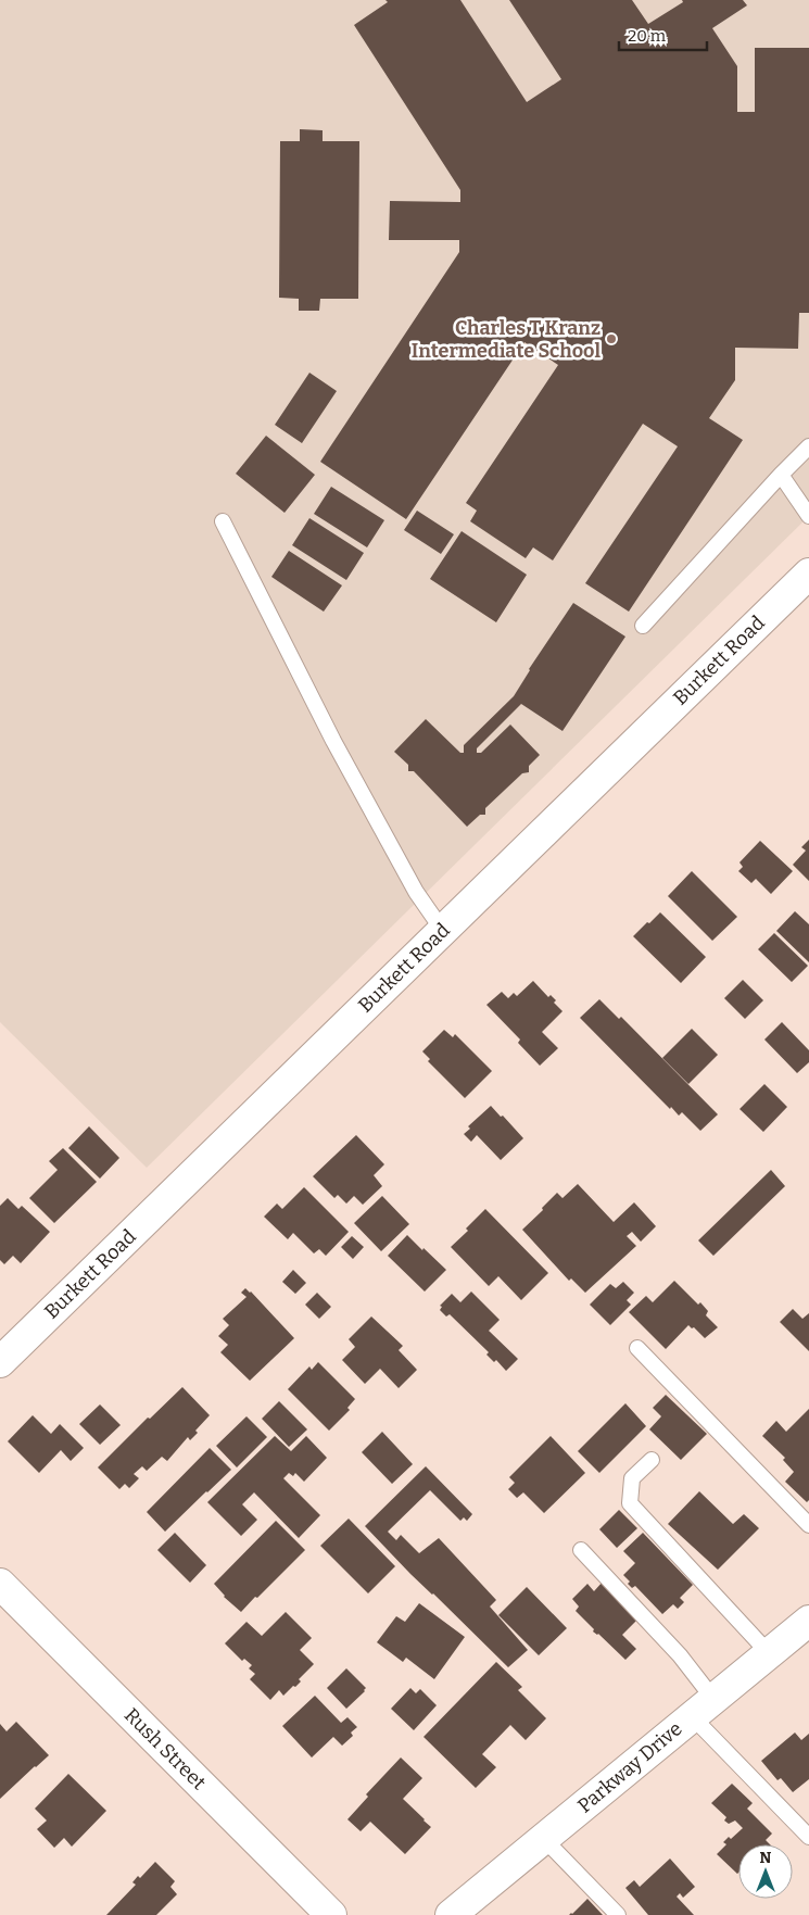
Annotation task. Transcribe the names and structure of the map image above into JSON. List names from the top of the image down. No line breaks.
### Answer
{"streets":{"street":["Burkett Road","Rush Street","Parkway Drive"]},"places":["Charles T Kranz Intermediate School"],"scale_bar":"20 m","north":"top"}
